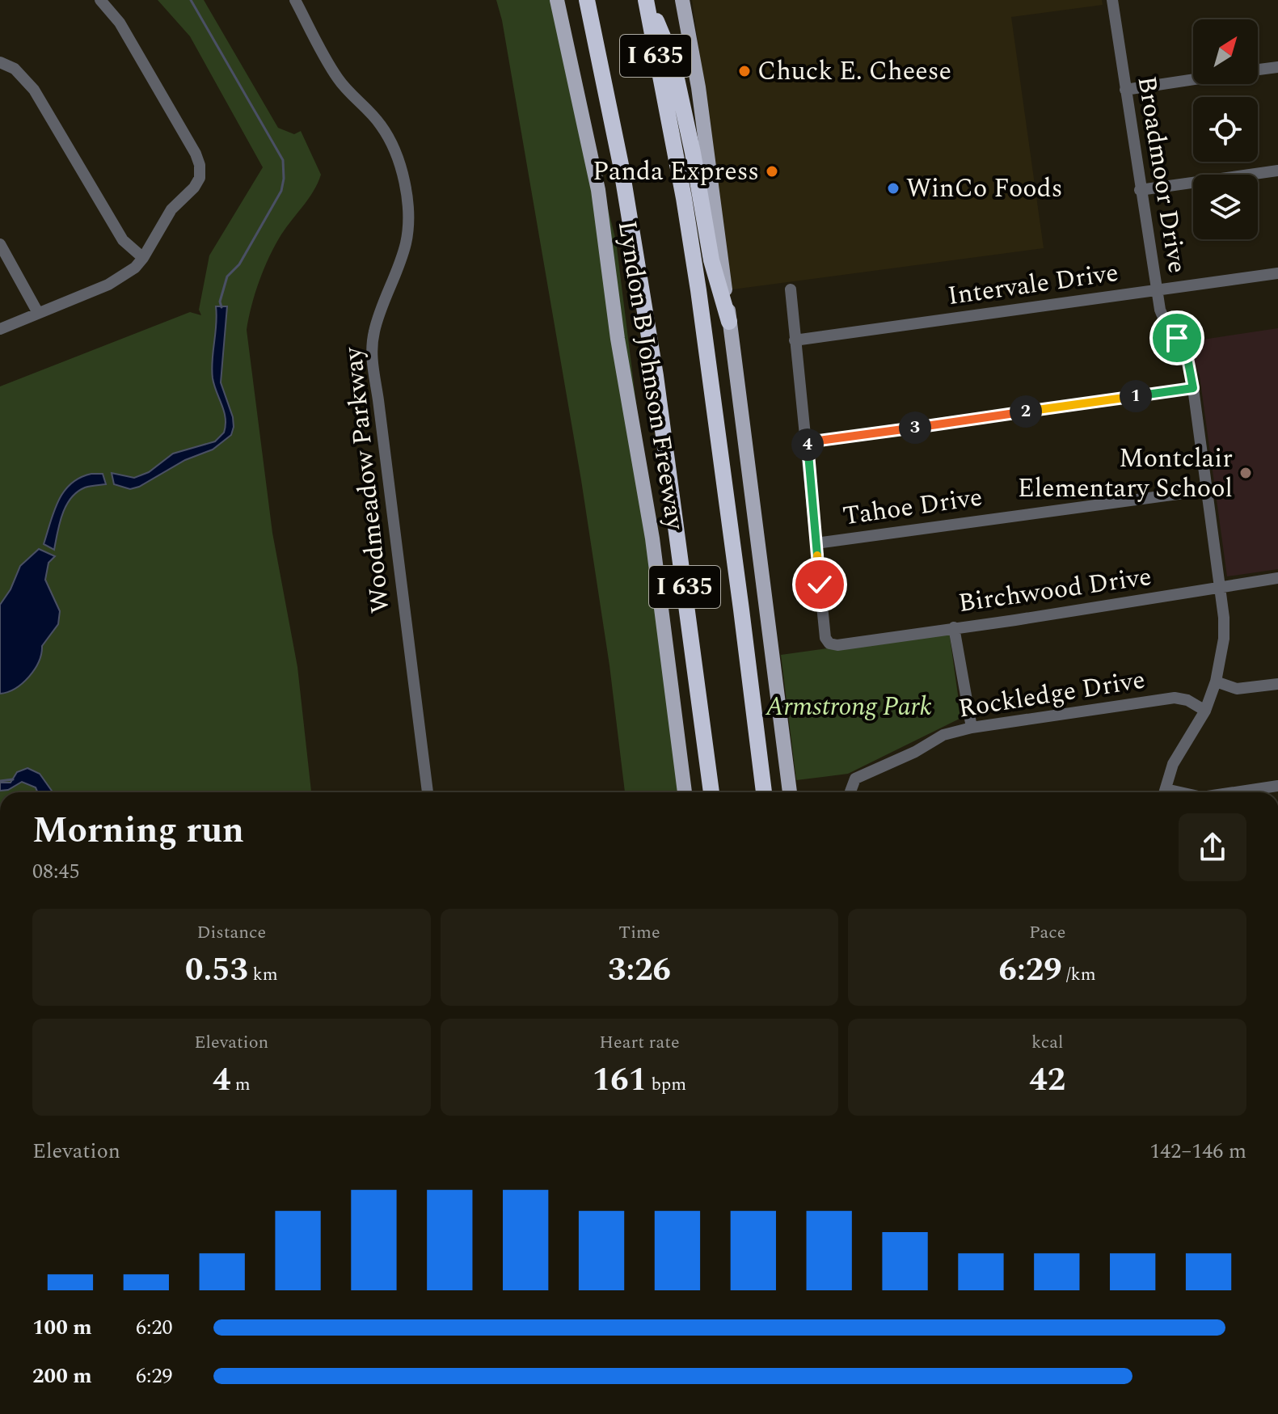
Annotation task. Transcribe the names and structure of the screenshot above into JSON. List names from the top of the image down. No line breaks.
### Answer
{"streets":{"highway":["I 635","Lyndon B Johnson Freeway"],"street":["Broadmoor Drive","Intervale Drive","Woodmeadow Parkway","Tahoe Drive","Birchwood Drive","Rockledge Drive"]},"crossings":[["Broadmoor Drive","Intervale Drive"],["Broadmoor Drive","Tahoe Drive"],["Broadmoor Drive","Birchwood Drive"],["Broadmoor Drive","Rockledge Drive"],["Tahoe Drive","Birchwood Drive"]],"parks":["Armstrong Park"],"places":["Chuck E. Cheese","Panda Express","WinCo Foods","Montclair Elementary School"],"north":"top right","page":{"pins":["1","2","3","4"],"heading":["Morning run","08:45"],"stats":[["Distance","0.53 km"],["Time","3:26"],["Pace","6:29 /km"],["Elevation","4 m"],["Heart rate","161 bpm"],["kcal","42"]],"chart":["Elevation","142–146 m"],"list":[{"name":"100 m","note":"6:20"},{"name":"200 m","note":"6:29"}]}}
